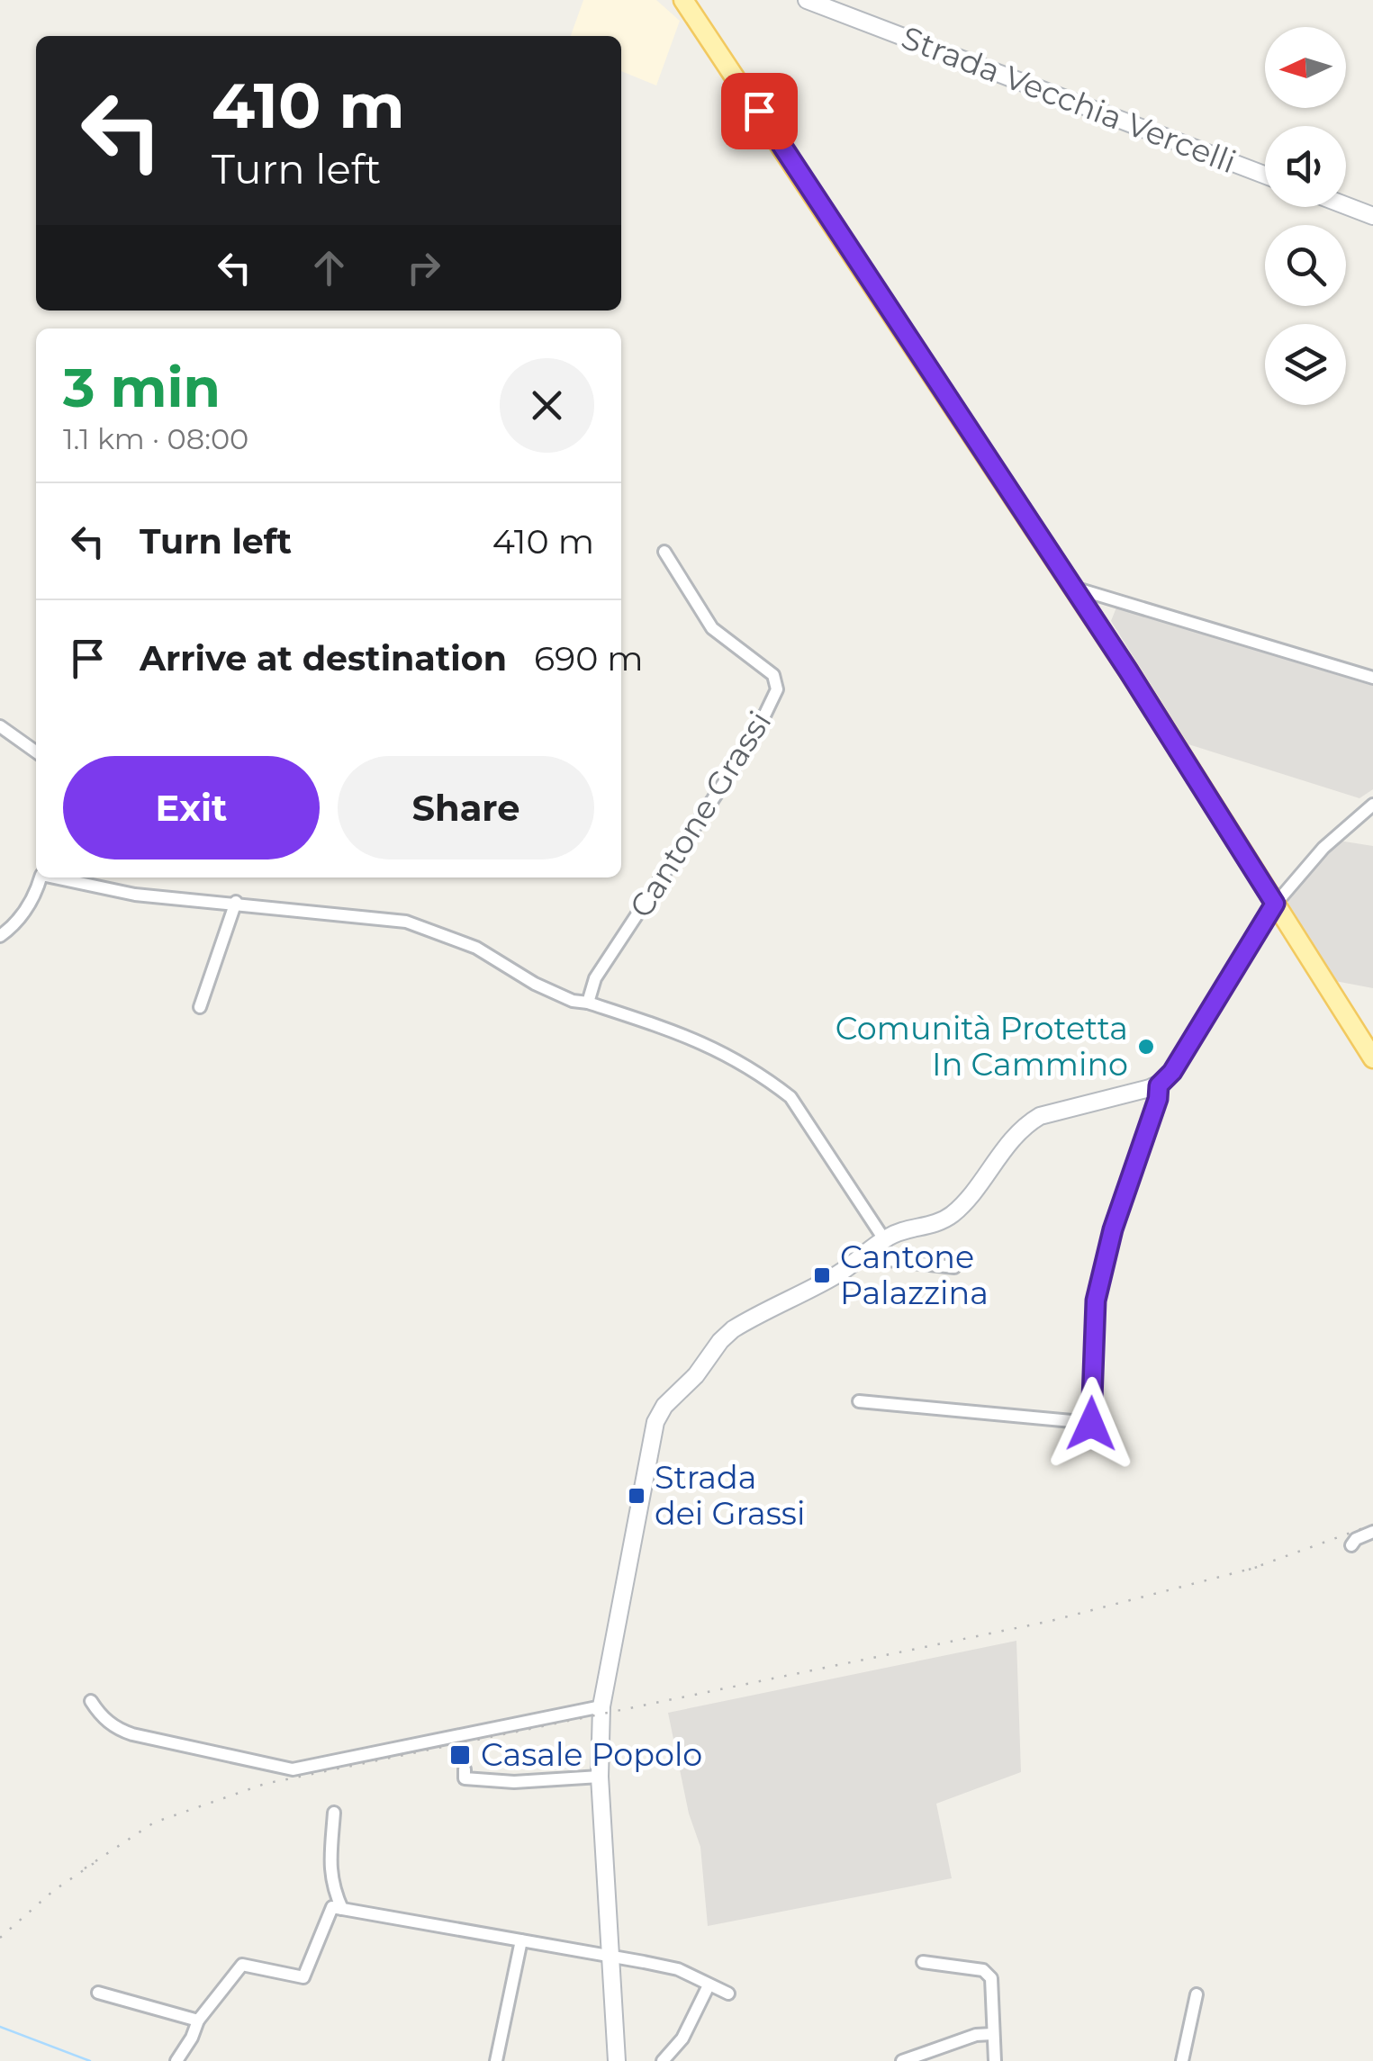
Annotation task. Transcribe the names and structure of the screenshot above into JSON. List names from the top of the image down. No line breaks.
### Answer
{"streets":{"street":["Strada Vecchia Vercelli","Cantone Grassi"]},"places":{"other":["Comunità Protetta In Cammino"],"transit":["Cantone Palazzina","Strada dei Grassi","Casale Popolo"]},"north":"left","page":{"turn":["410 m","Turn left"],"heading":["3 min","1.1 km · 08:00"],"list":[{"name":"Turn left","value":"410 m"},{"name":"Arrive at destination","value":"690 m"}],"buttons":["Exit","Share"]}}
